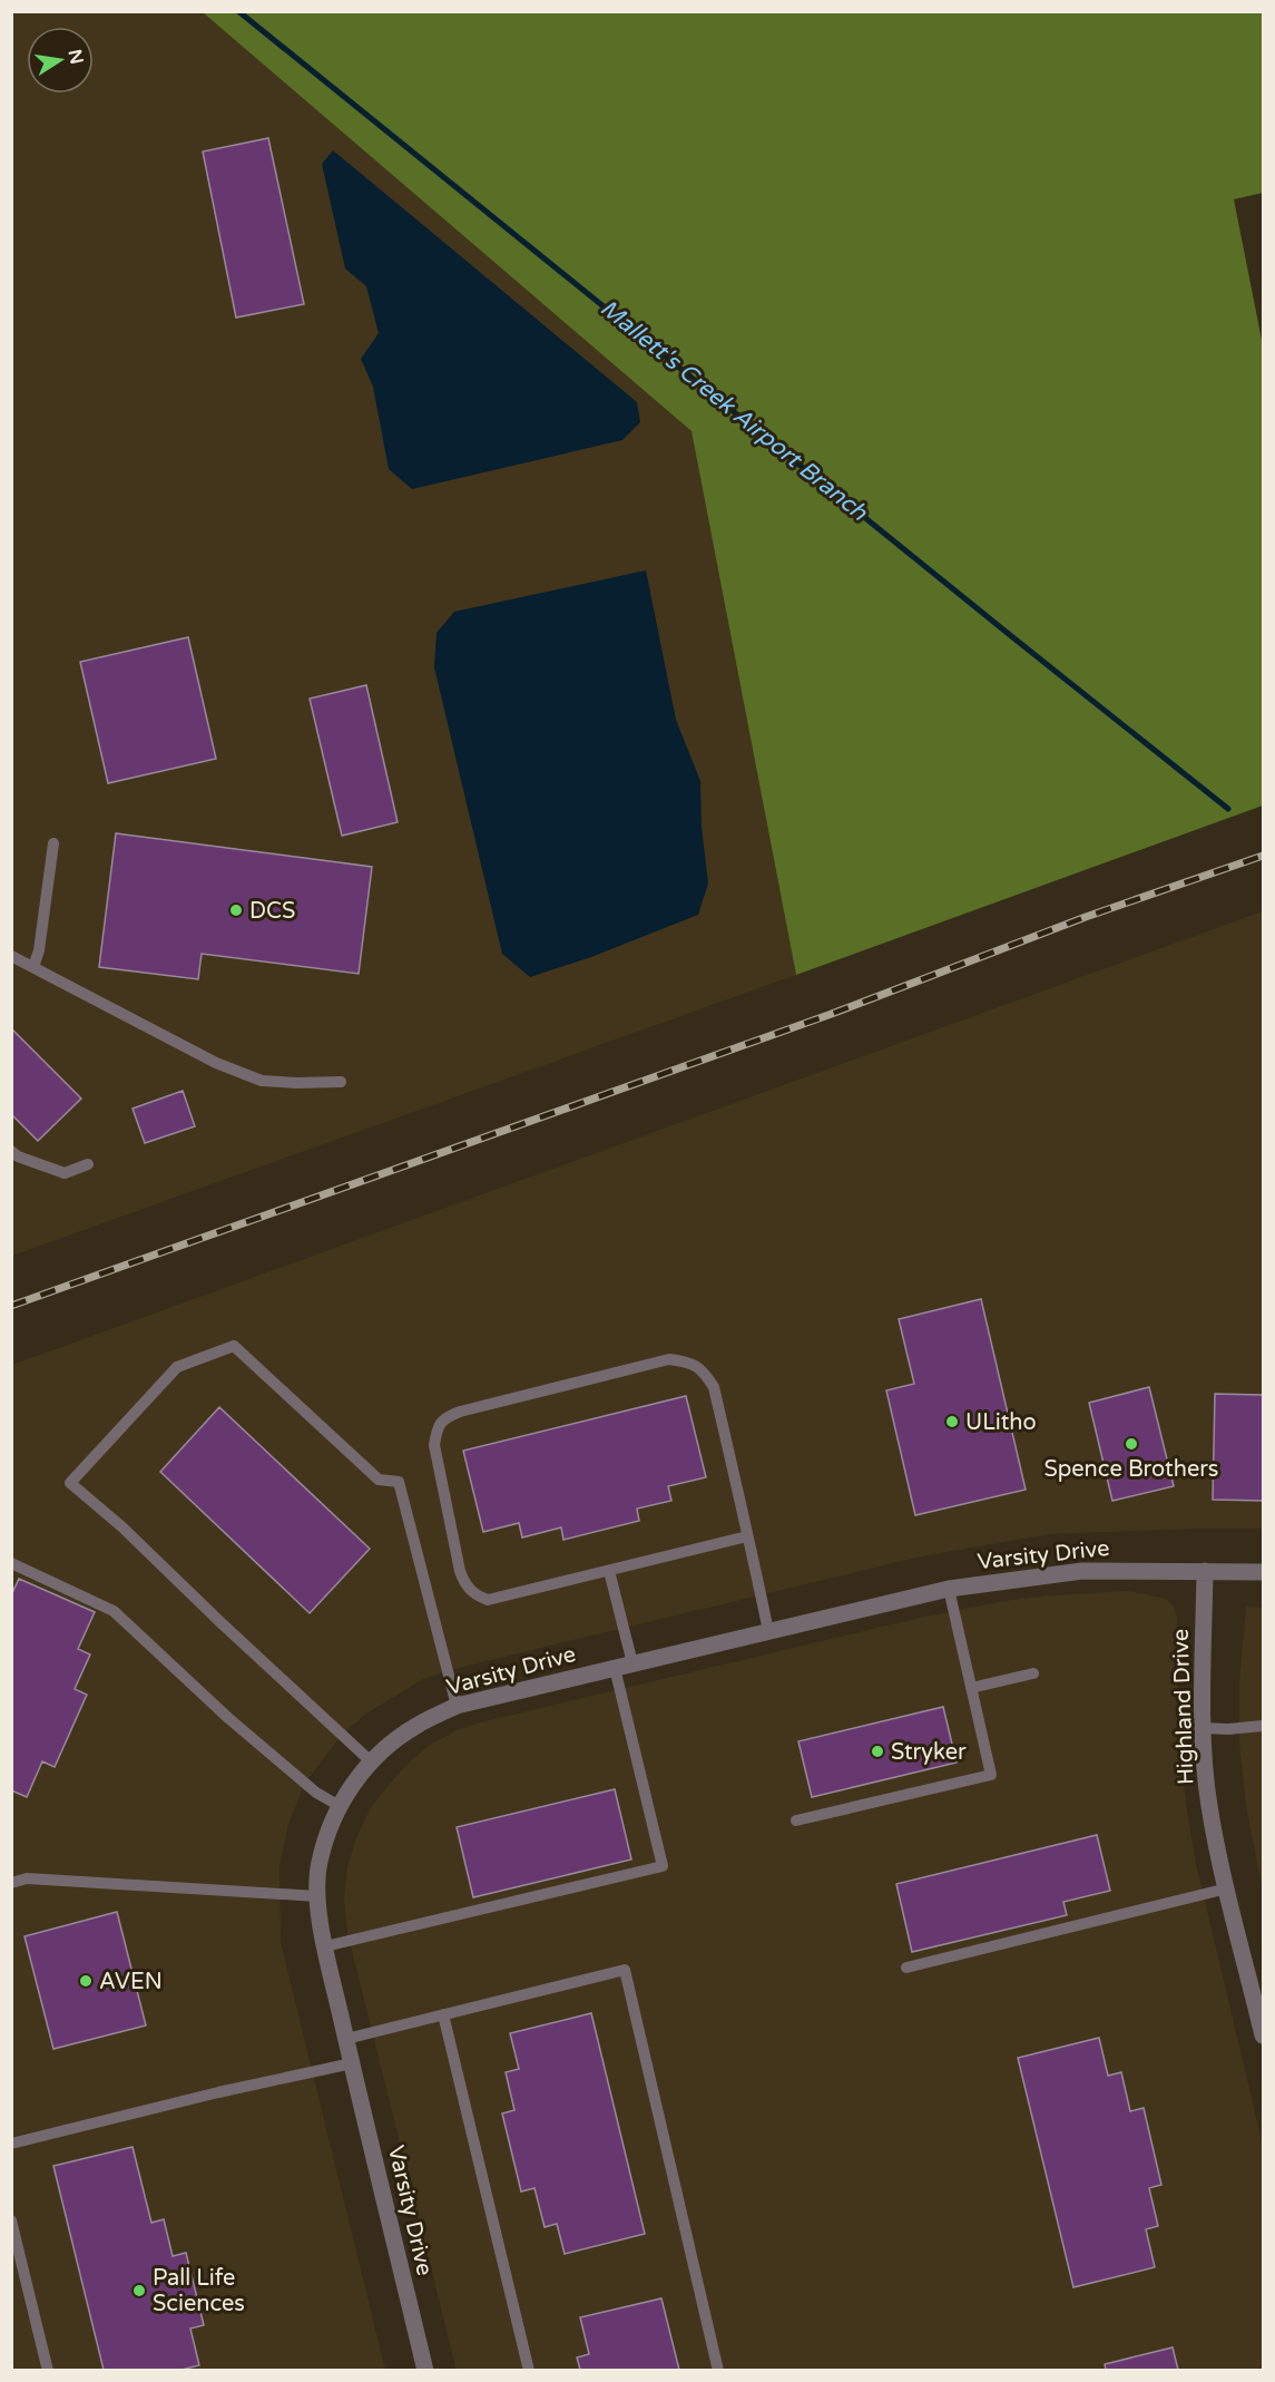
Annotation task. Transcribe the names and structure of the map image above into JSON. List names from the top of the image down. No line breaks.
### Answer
{"streets":{"street":["Varsity Drive","Highland Drive"]},"crossings":[["Varsity Drive","Highland Drive"]],"water":["Mallett's Creek Airport Branch"],"places":["DCS","ULitho","Spence Brothers","Stryker","AVEN","Pall Life Sciences"],"north":"right"}
